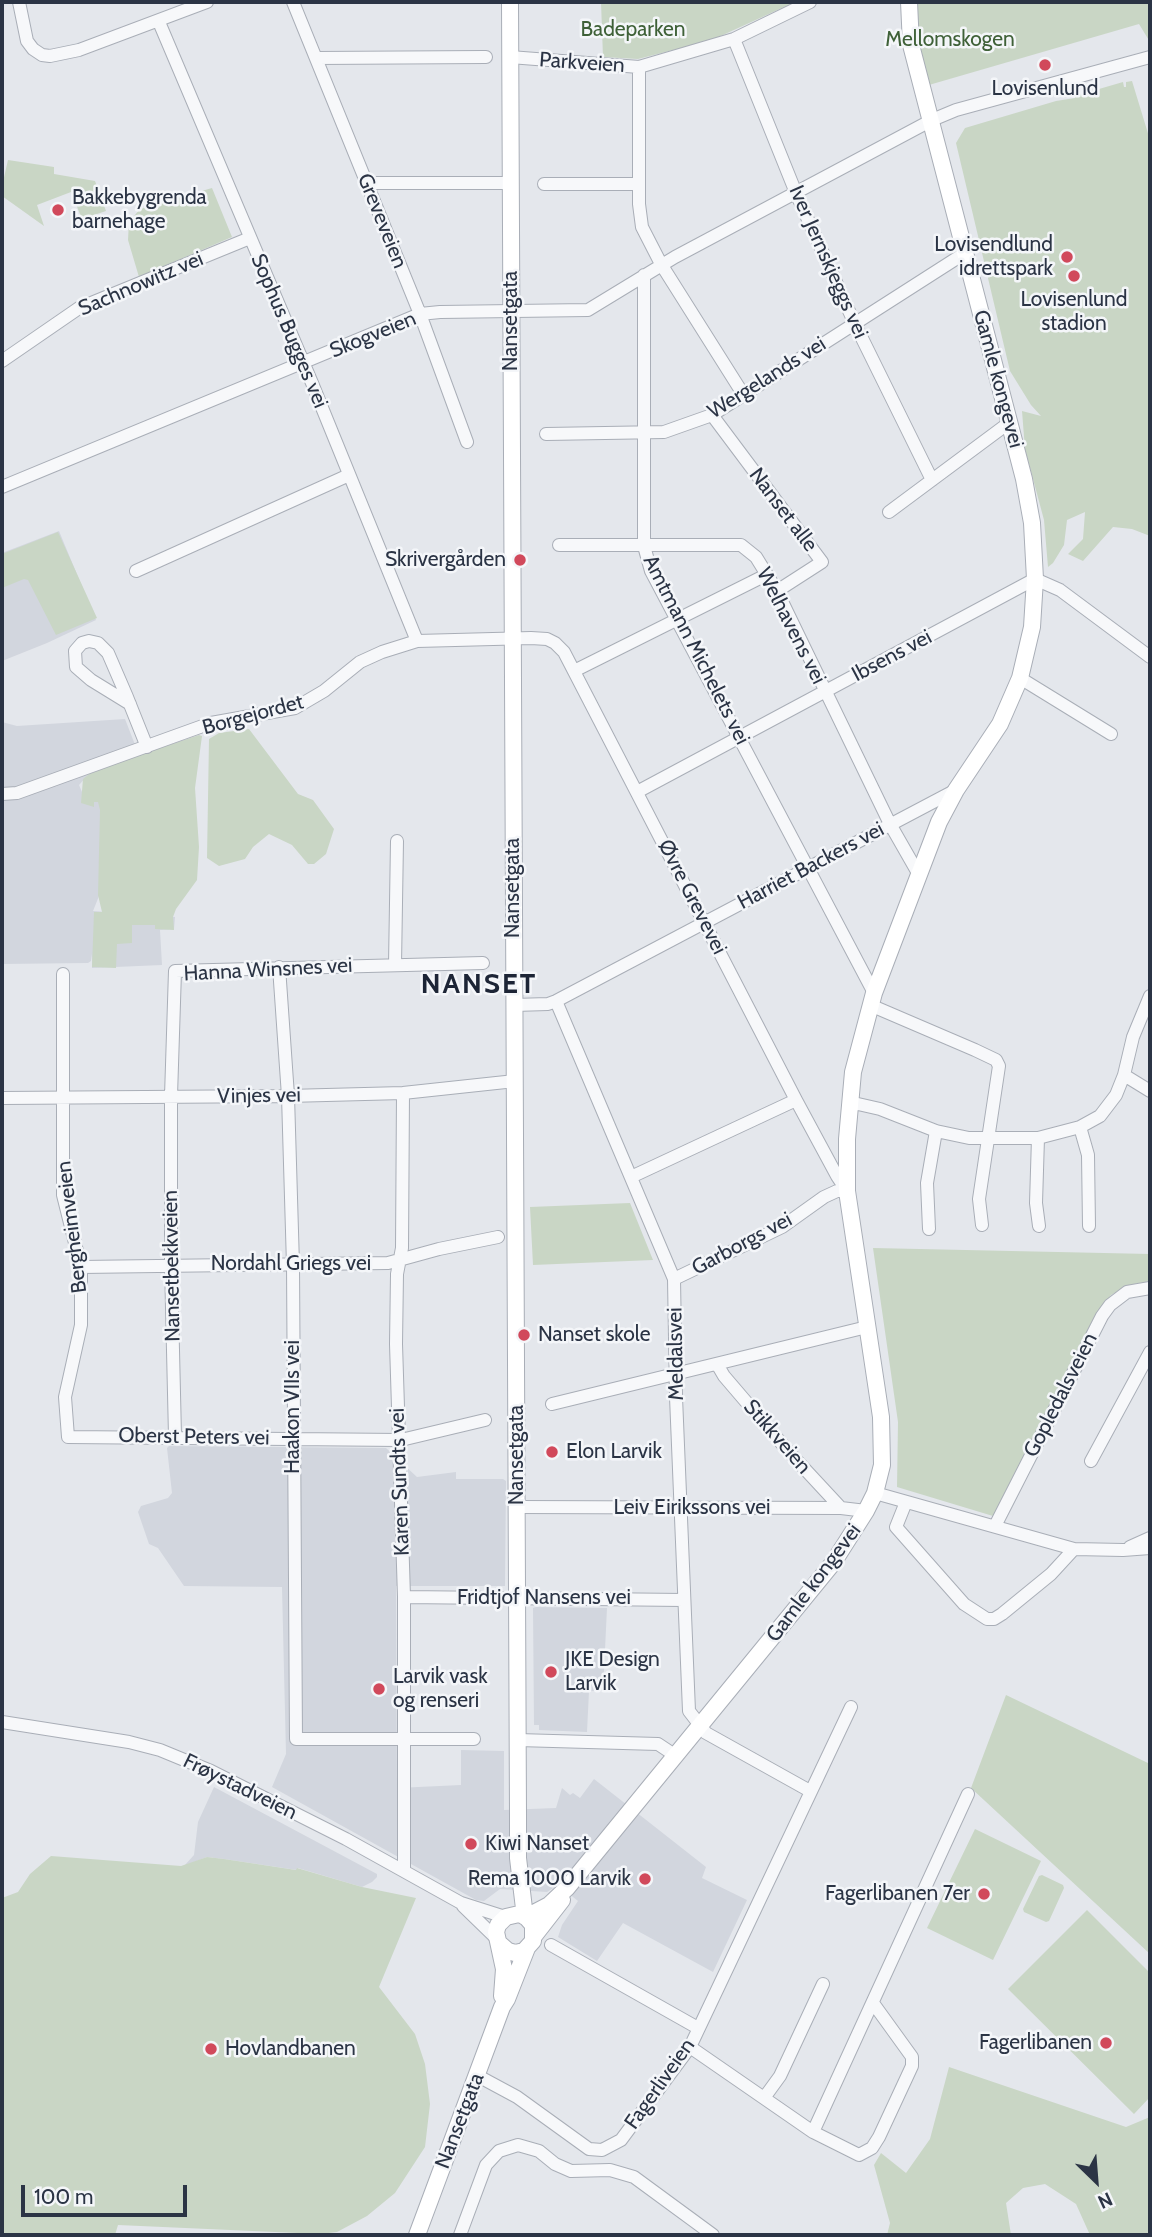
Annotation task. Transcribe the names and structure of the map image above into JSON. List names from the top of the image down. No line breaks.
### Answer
{"streets":{"main road":["Nansetgata","Gamle kongevei"],"street":["Parkveien","Greveveien","Iver Jernskjeggs vei","Sachnowitz vei","Sophus Bugges vei","Skogveien","Wergelands vei","Nanset alle","Welhavens vei","Amtmann Michelets vei","Ibsens vei","Borgejordet","Harriet Backers vei","Øvre Grevevei","Hanna Winsnes vei","Vinjes vei","Bergheimveien","Garborgs vei","Nordahl Griegs vei","Nansetbekkveien","Meldalsvei","Gopledalsveien","Haakon VIIs vei","Oberst Peters vei","Stikkveien","Karen Sundts vei","Leiv Eirikssons vei","Fridtjof Nansens vei","Frøystadveien","Fagerliveien"]},"crossings":[["Parkveien","Iver Jernskjeggs vei"],["Parkveien","Nansetgata"],["Greveveien","Skogveien"],["Iver Jernskjeggs vei","Skogveien"],["Iver Jernskjeggs vei","Wergelands vei"],["Sachnowitz vei","Sophus Bugges vei"],["Nansetgata","Skogveien"],["Nansetgata","Gamle kongevei"],["Nansetgata","Borgejordet"],["Nansetgata","Harriet Backers vei"],["Nansetgata","Øvre Grevevei"],["Nansetgata","Vinjes vei"],["Nansetgata","Leiv Eirikssons vei"],["Nansetgata","Fridtjof Nansens vei"],["Nansetgata","Frøystadveien"],["Nansetgata","Fagerliveien"],["Sophus Bugges vei","Skogveien"],["Sophus Bugges vei","Borgejordet"],["Skogveien","Gamle kongevei"],["Skogveien","Amtmann Michelets vei"],["Wergelands vei","Gamle kongevei"],["Wergelands vei","Nanset alle"],["Wergelands vei","Amtmann Michelets vei"],["Gamle kongevei","Welhavens vei"],["Gamle kongevei","Amtmann Michelets vei"],["Gamle kongevei","Ibsens vei"],["Gamle kongevei","Harriet Backers vei"],["Gamle kongevei","Øvre Grevevei"],["Gamle kongevei","Garborgs vei"],["Gamle kongevei","Meldalsvei"],["Gamle kongevei","Leiv Eirikssons vei"],["Gamle kongevei","Frøystadveien"],["Nanset alle","Welhavens vei"],["Welhavens vei","Amtmann Michelets vei"],["Welhavens vei","Ibsens vei"],["Welhavens vei","Harriet Backers vei"],["Amtmann Michelets vei","Ibsens vei"],["Amtmann Michelets vei","Harriet Backers vei"],["Ibsens vei","Øvre Grevevei"],["Borgejordet","Øvre Grevevei"],["Harriet Backers vei","Øvre Grevevei"],["Harriet Backers vei","Meldalsvei"],["Øvre Grevevei","Garborgs vei"],["Hanna Winsnes vei","Vinjes vei"],["Hanna Winsnes vei","Nansetbekkveien"],["Hanna Winsnes vei","Haakon VIIs vei"],["Vinjes vei","Bergheimveien"],["Vinjes vei","Nansetbekkveien"],["Vinjes vei","Haakon VIIs vei"],["Vinjes vei","Karen Sundts vei"],["Bergheimveien","Nordahl Griegs vei"],["Bergheimveien","Oberst Peters vei"],["Garborgs vei","Meldalsvei"],["Nordahl Griegs vei","Nansetbekkveien"],["Nordahl Griegs vei","Haakon VIIs vei"],["Nordahl Griegs vei","Karen Sundts vei"],["Nansetbekkveien","Oberst Peters vei"],["Meldalsvei","Leiv Eirikssons vei"],["Meldalsvei","Fridtjof Nansens vei"],["Haakon VIIs vei","Oberst Peters vei"],["Haakon VIIs vei","Karen Sundts vei"],["Oberst Peters vei","Karen Sundts vei"],["Stikkveien","Leiv Eirikssons vei"],["Karen Sundts vei","Fridtjof Nansens vei"],["Karen Sundts vei","Frøystadveien"]],"districts":["NANSET"],"parks":["Badeparken","Mellomskogen"],"places":["Lovisenlund","Bakkebygrenda barnehage","Lovisendlund idrettspark","Lovisenlund stadion","Skrivergården","Nanset skole","Elon Larvik","JKE Design Larvik","Larvik vask og renseri","Kiwi Nanset","Rema 1000 Larvik","Fagerlibanen 7er","Fagerlibanen","Hovlandbanen"],"scale_bar":"100 m","north":"bottom right"}
